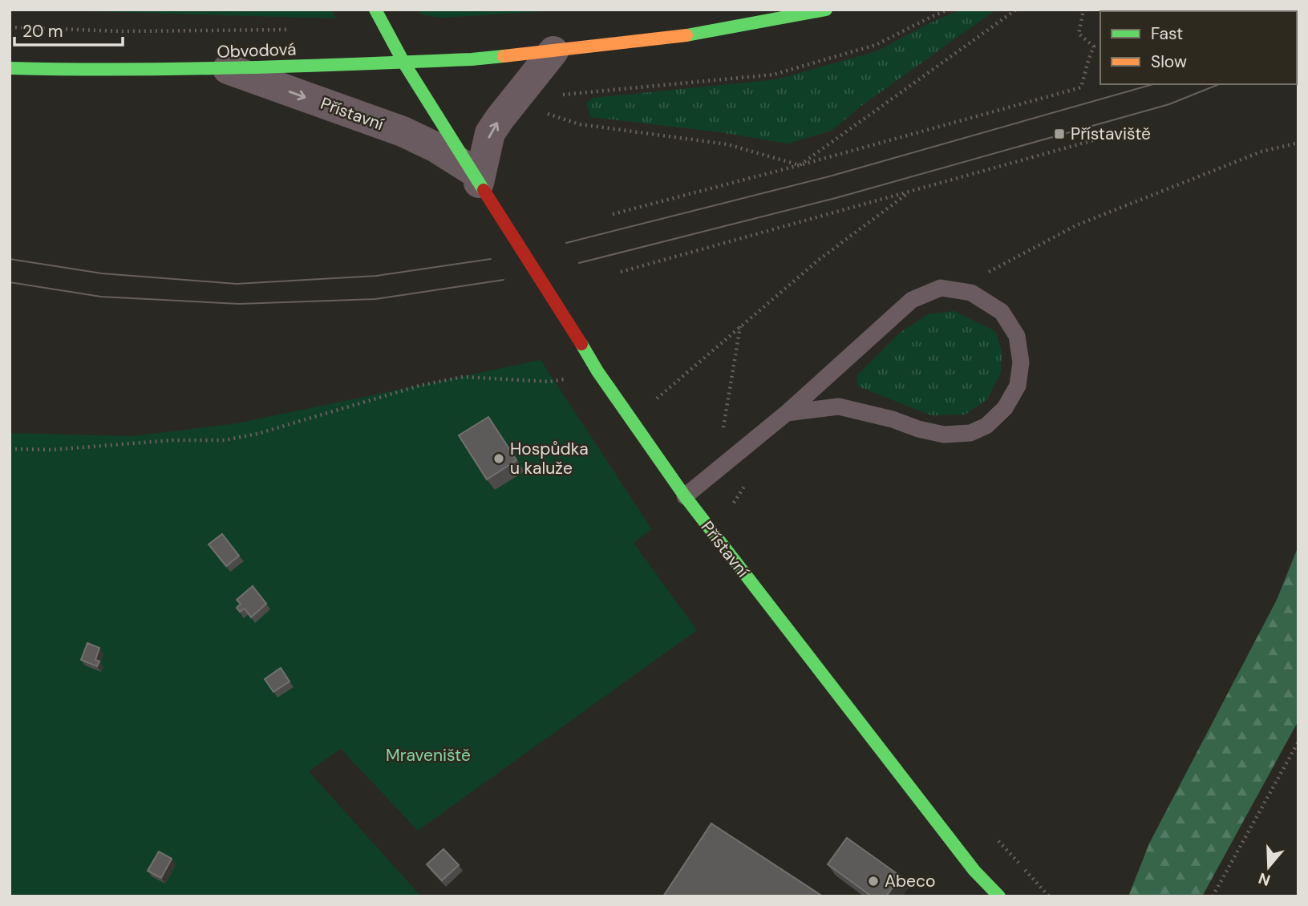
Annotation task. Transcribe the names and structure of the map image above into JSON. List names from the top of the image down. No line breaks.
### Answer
{"streets":{"street":["Obvodová","Přístavní"]},"crossings":[["Obvodová","Přístavní"]],"parks":["Mraveniště"],"places":{"transit":["Přístaviště"],"other":["Hospůdka u kaluže","Abeco"]},"legend":["Fast","Slow"],"scale_bar":"20 m","north":"bottom"}
